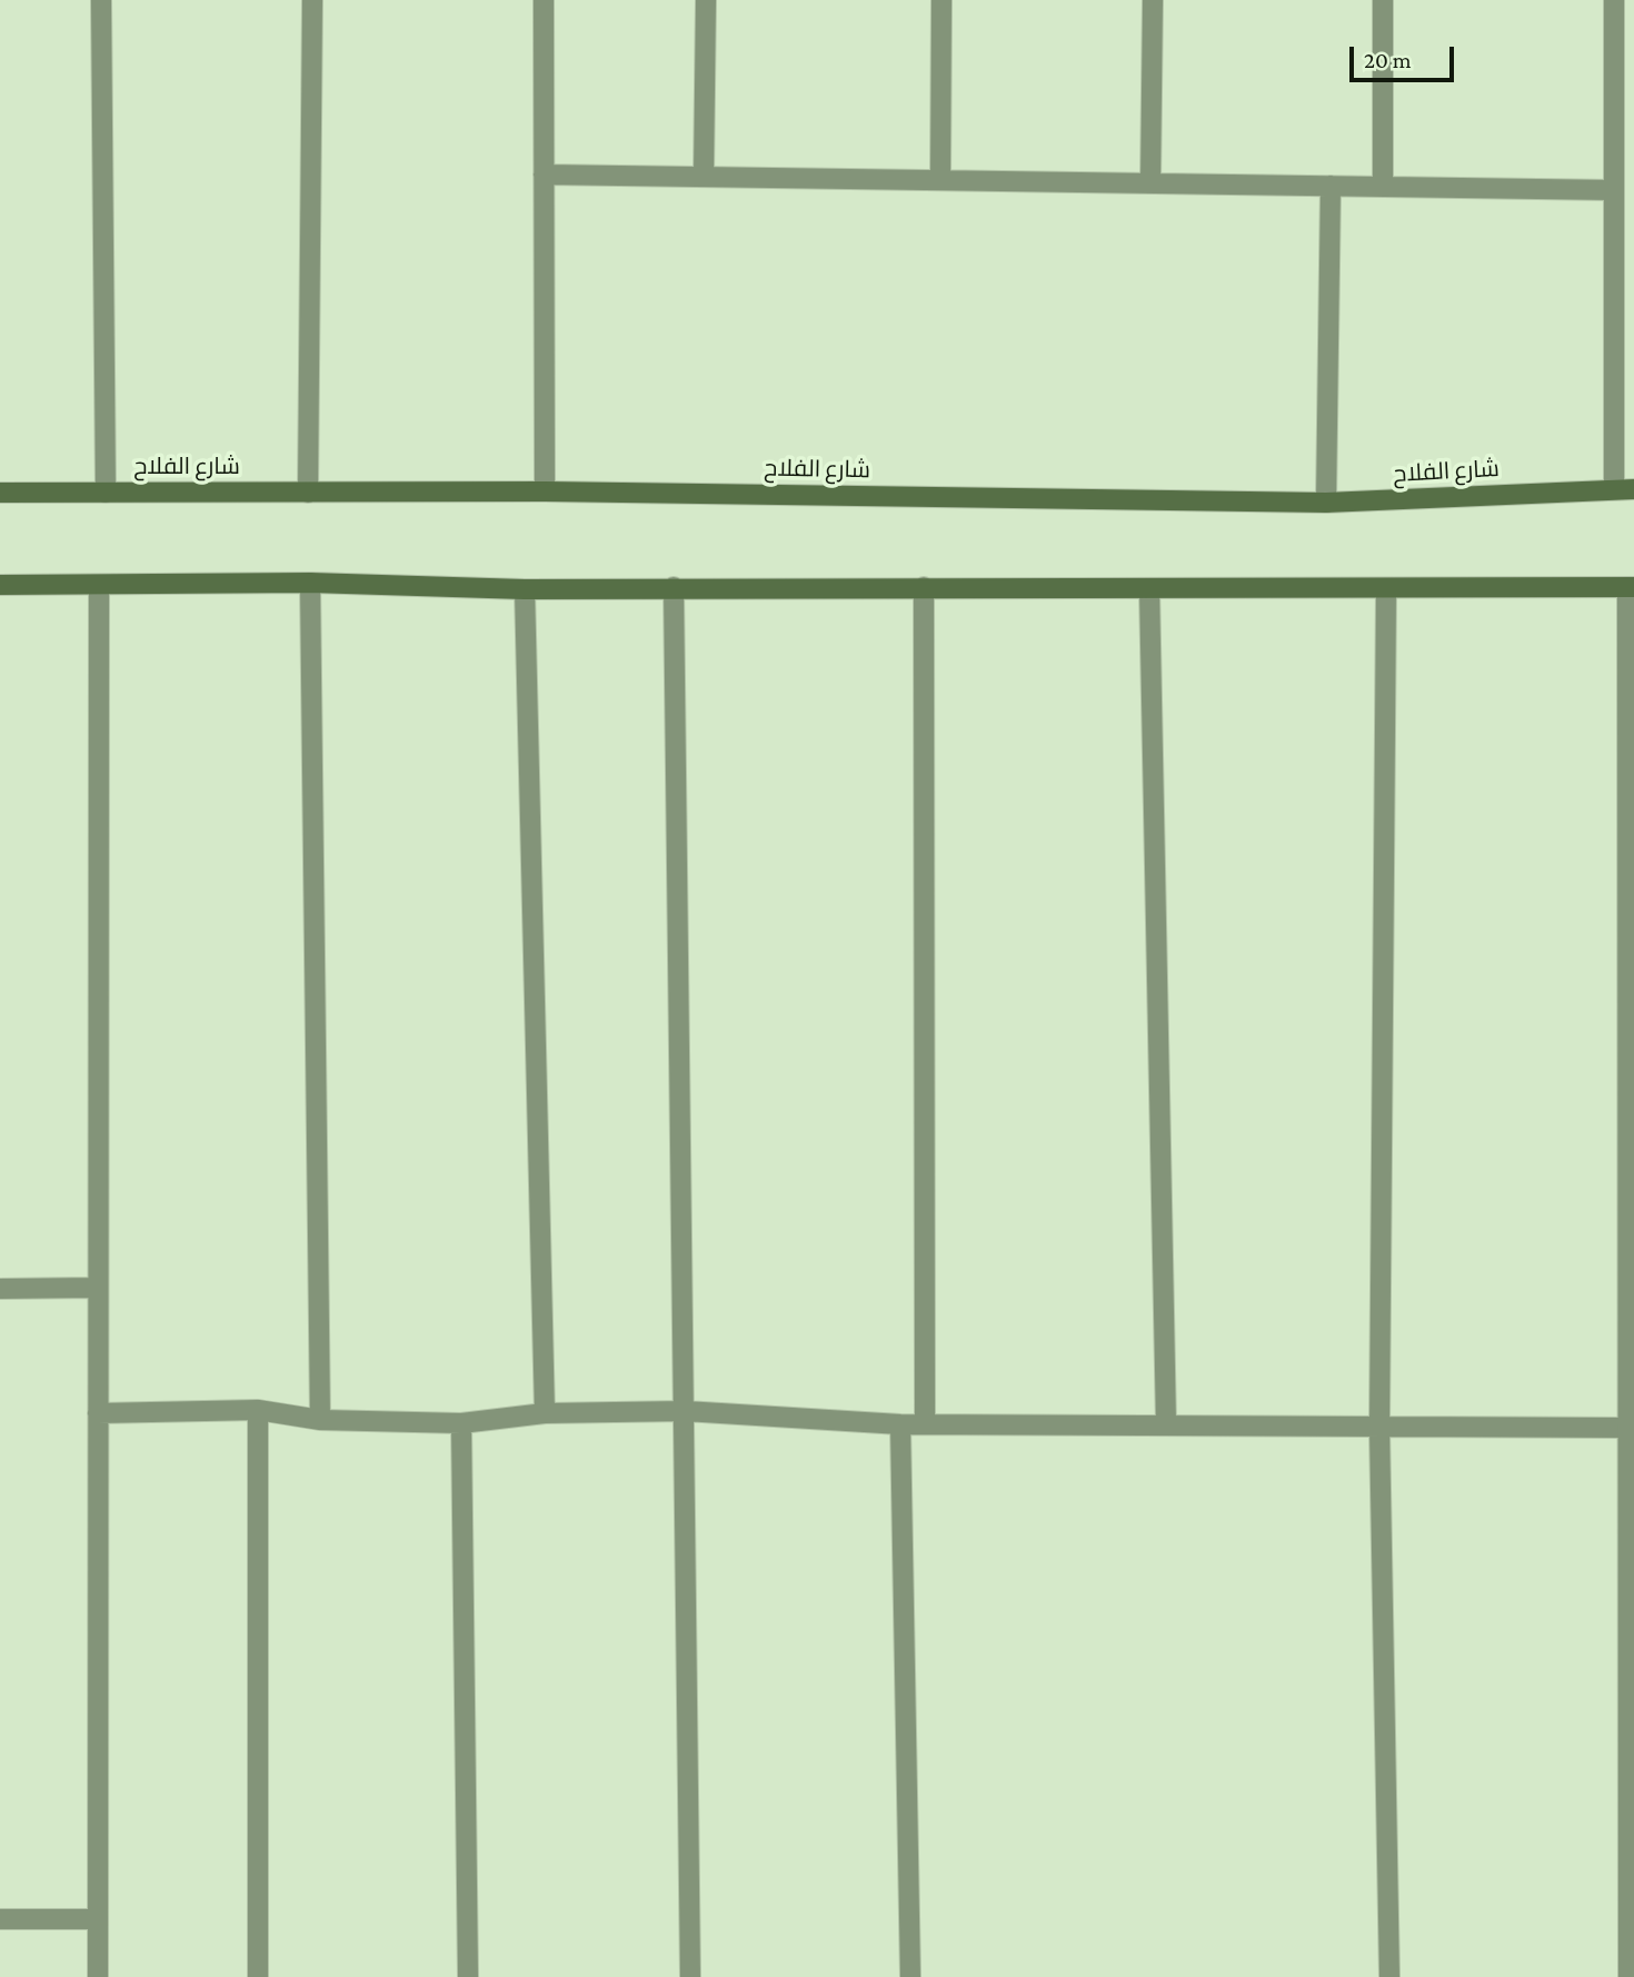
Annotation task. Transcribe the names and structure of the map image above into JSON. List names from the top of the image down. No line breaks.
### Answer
{"streets":{"main road":["شارع الفلاح"]},"scale_bar":"20 m"}
